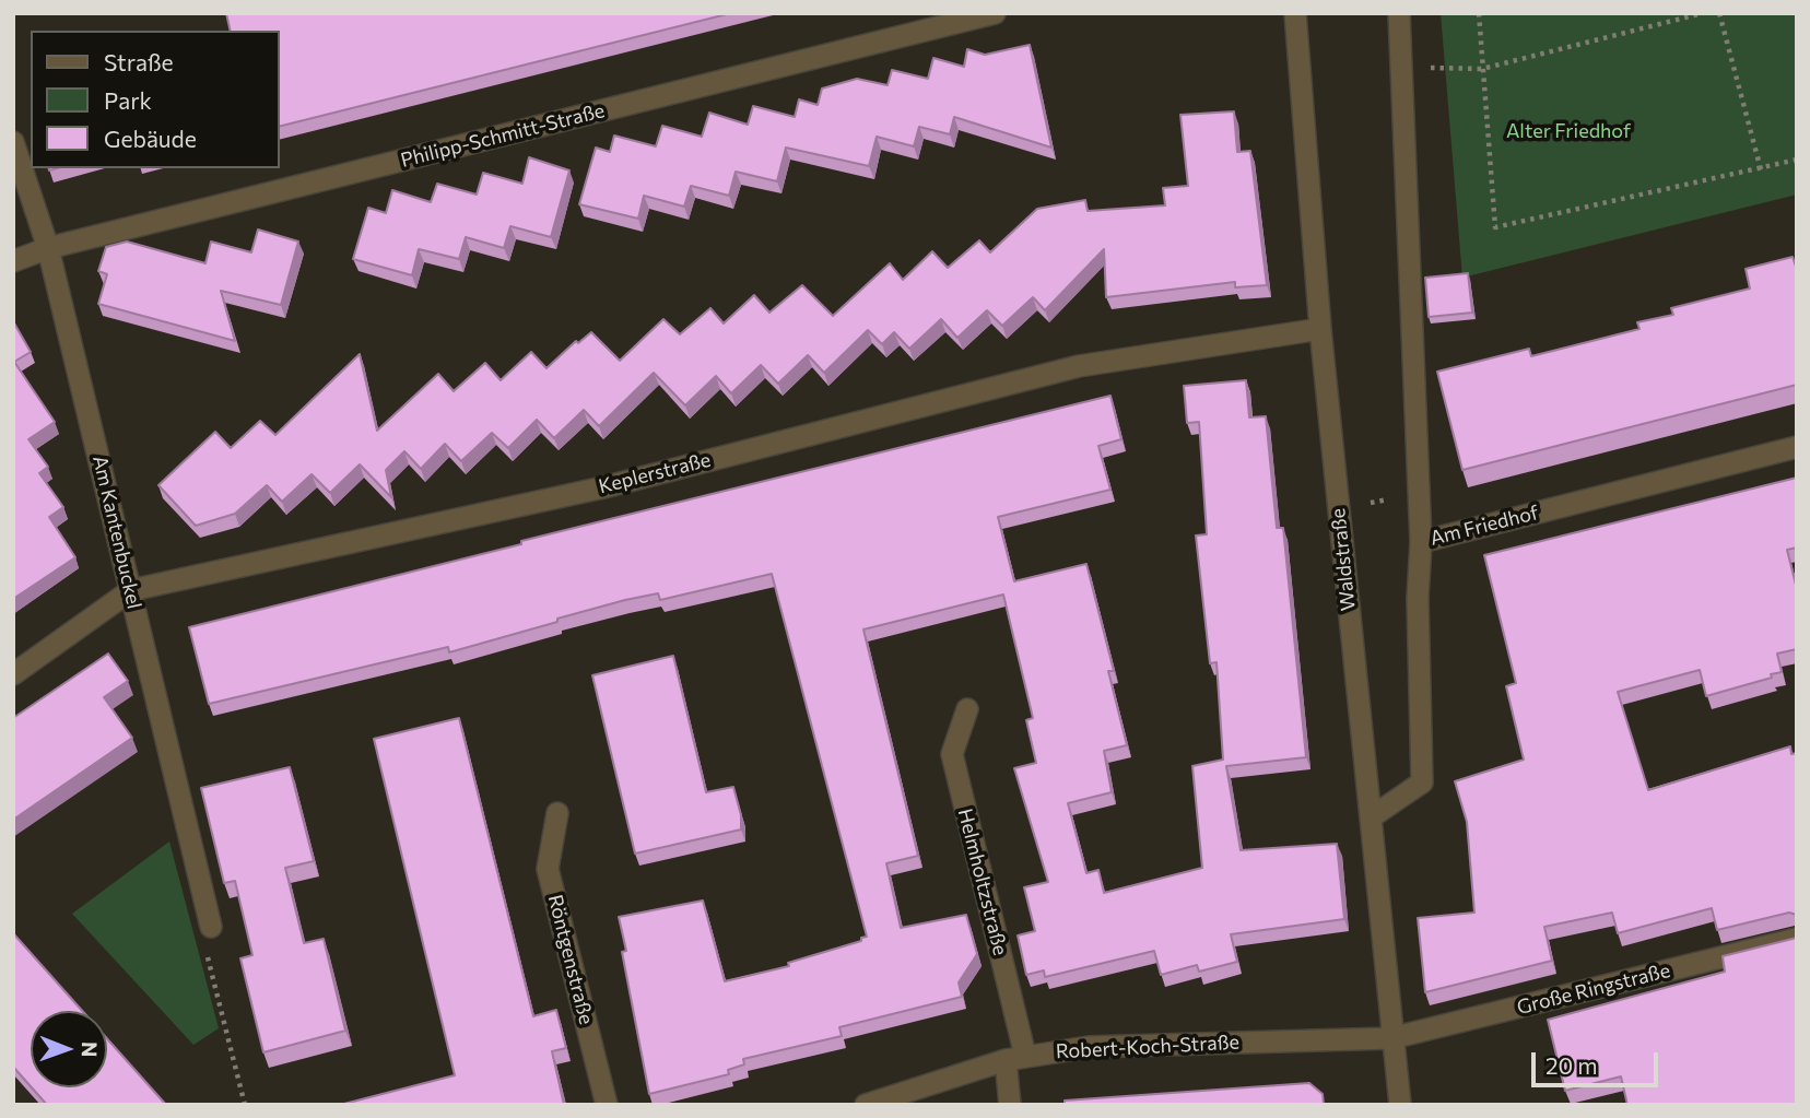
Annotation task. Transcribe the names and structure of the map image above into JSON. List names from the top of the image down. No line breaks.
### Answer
{"streets":{"street":["Philipp-Schmitt-Straße","Keplerstraße","Am Friedhof","Am Kantenbuckel","Waldstraße","Helmholtzstraße","Röntgenstraße","Große Ringstraße","Robert-Koch-Straße"]},"crossings":[["Philipp-Schmitt-Straße","Am Kantenbuckel"],["Keplerstraße","Am Kantenbuckel"],["Keplerstraße","Waldstraße"],["Am Friedhof","Waldstraße"],["Waldstraße","Große Ringstraße"],["Waldstraße","Robert-Koch-Straße"],["Helmholtzstraße","Robert-Koch-Straße"],["Große Ringstraße","Robert-Koch-Straße"]],"parks":["Alter Friedhof"],"legend":["Straße","Park","Gebäude"],"scale_bar":"20 m","north":"right"}
